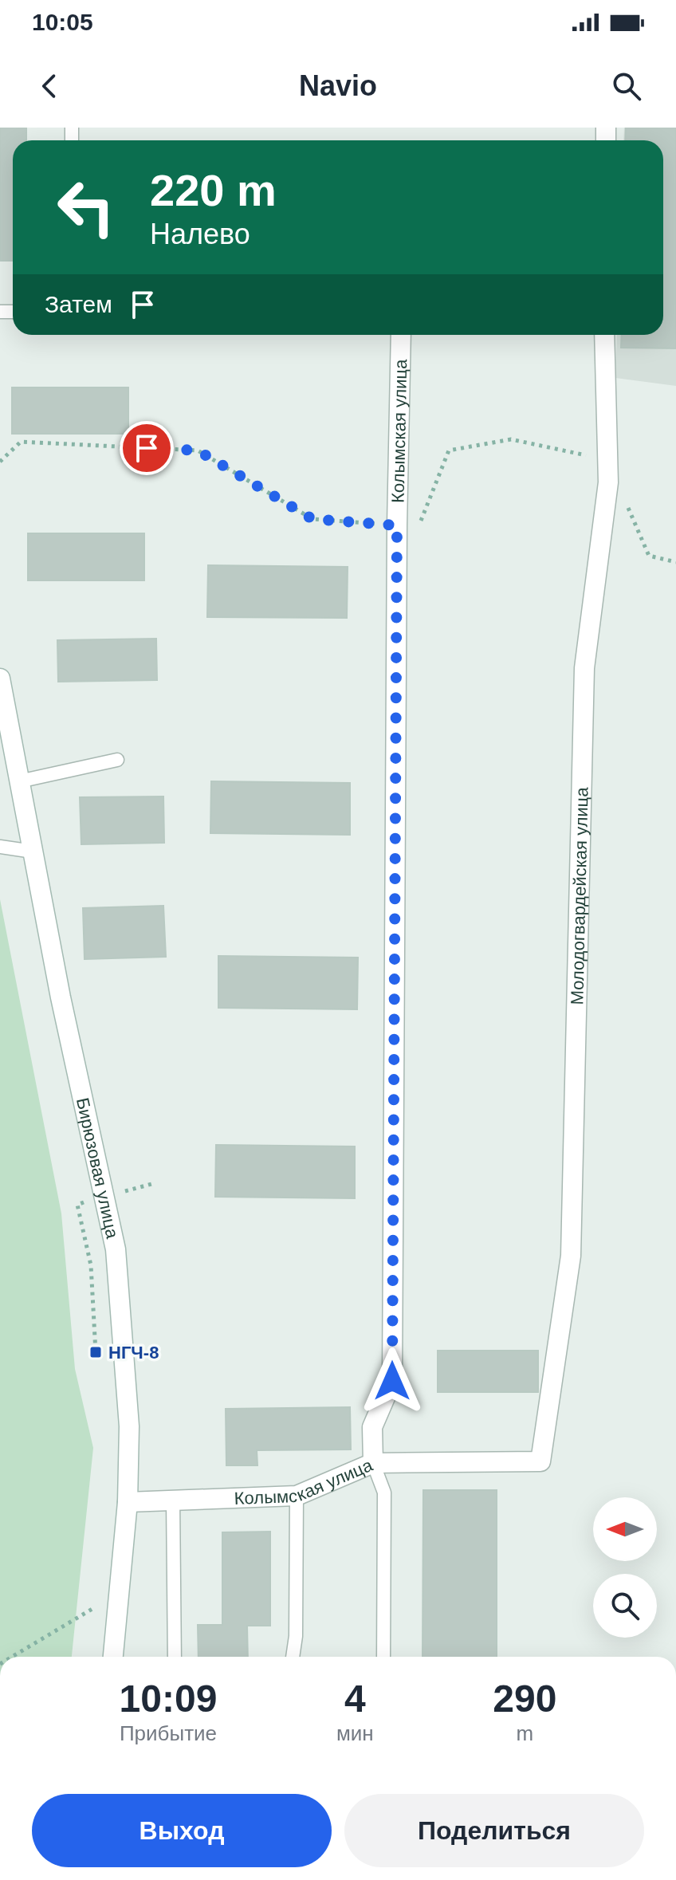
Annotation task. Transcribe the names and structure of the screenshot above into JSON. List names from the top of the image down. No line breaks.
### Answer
{"streets":{"street":["Колымская улица","Молодогвардейская улица","Бирюзовая улица"]},"crossings":[["Колымская улица","Молодогвардейская улица"],["Колымская улица","Бирюзовая улица"]],"places":{"transit":["НГЧ-8"]},"north":"left","page":{"status":"10:05","header":"Navio","turn":["220 m","Налево"],"then":"Затем","eta":["10:09","Прибытие","4","мин","290","m"],"buttons":["Выход","Поделиться"]}}
